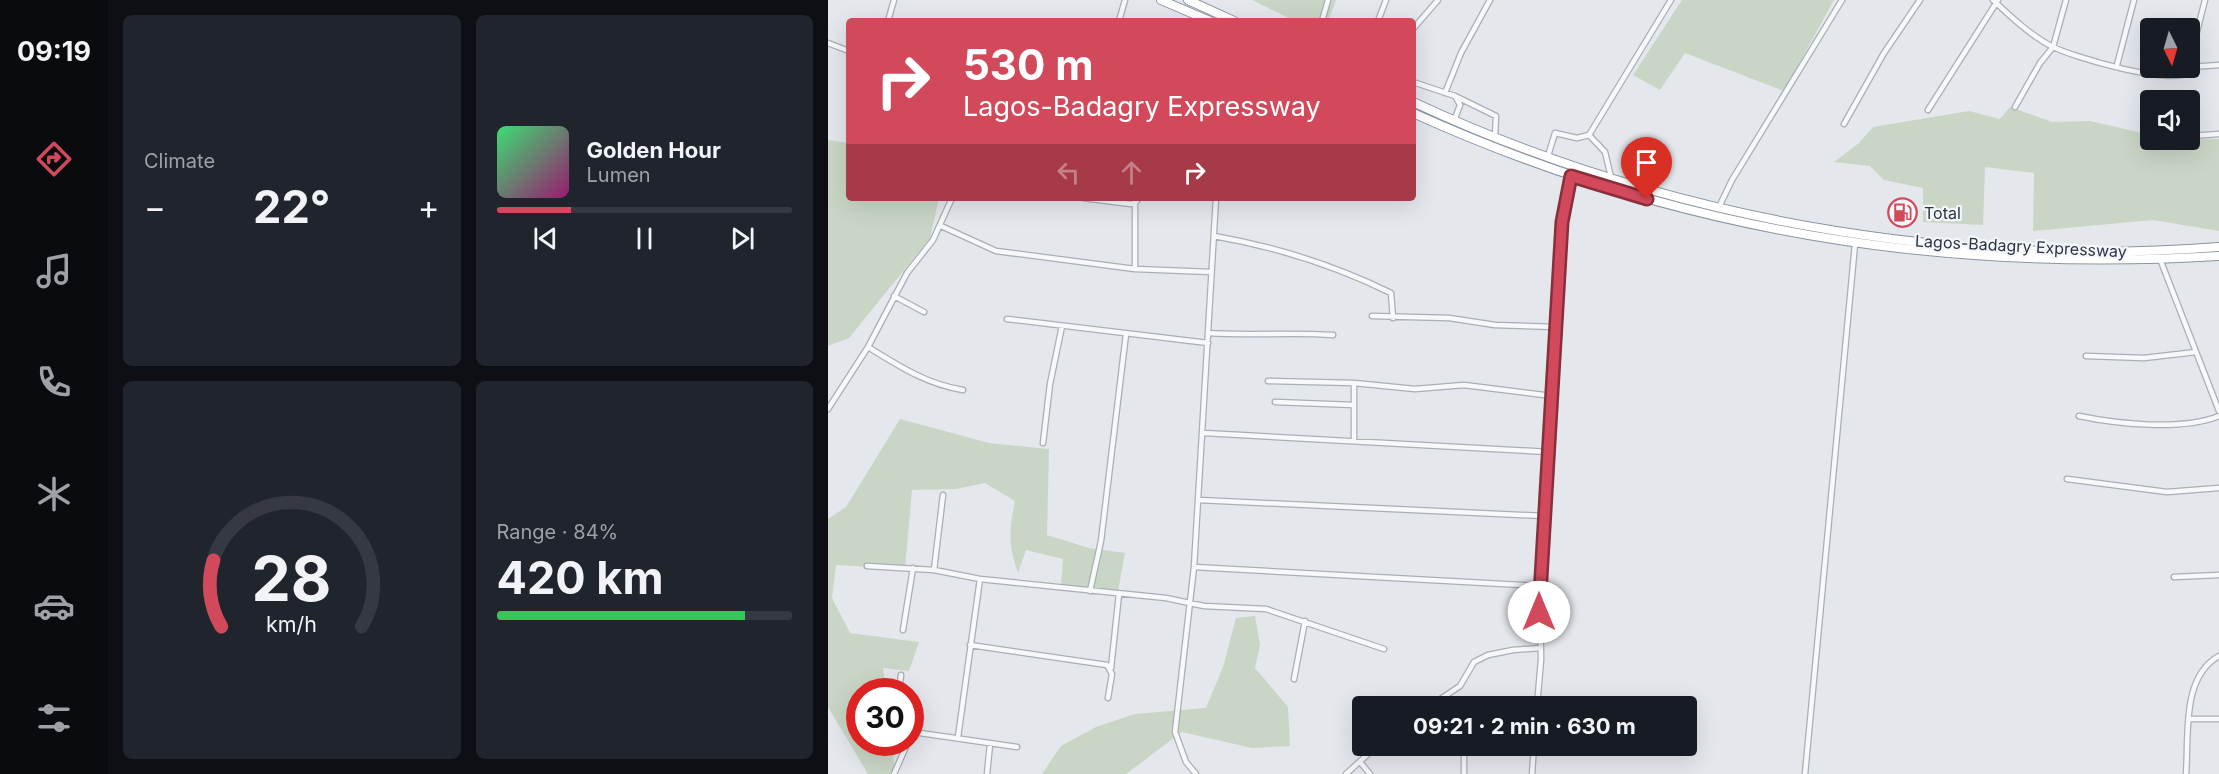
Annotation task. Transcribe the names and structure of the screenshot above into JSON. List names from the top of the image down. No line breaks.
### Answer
{"streets":{"highway":["Lagos-Badagry Expressway"]},"places":{"fuel station":["Total"]},"north":"bottom","page":{"tabs":"09:19","tile":["Climate",["Range · 84%","420 km"]],"turn":["530 m","Lagos-Badagry Expressway"],"song":["Golden Hour","Lumen"],"heat":["−","22°","+"],"limit":"30","trip":"09:21 · 2 min · 630 m","gauge":["28","km/h"]}}
